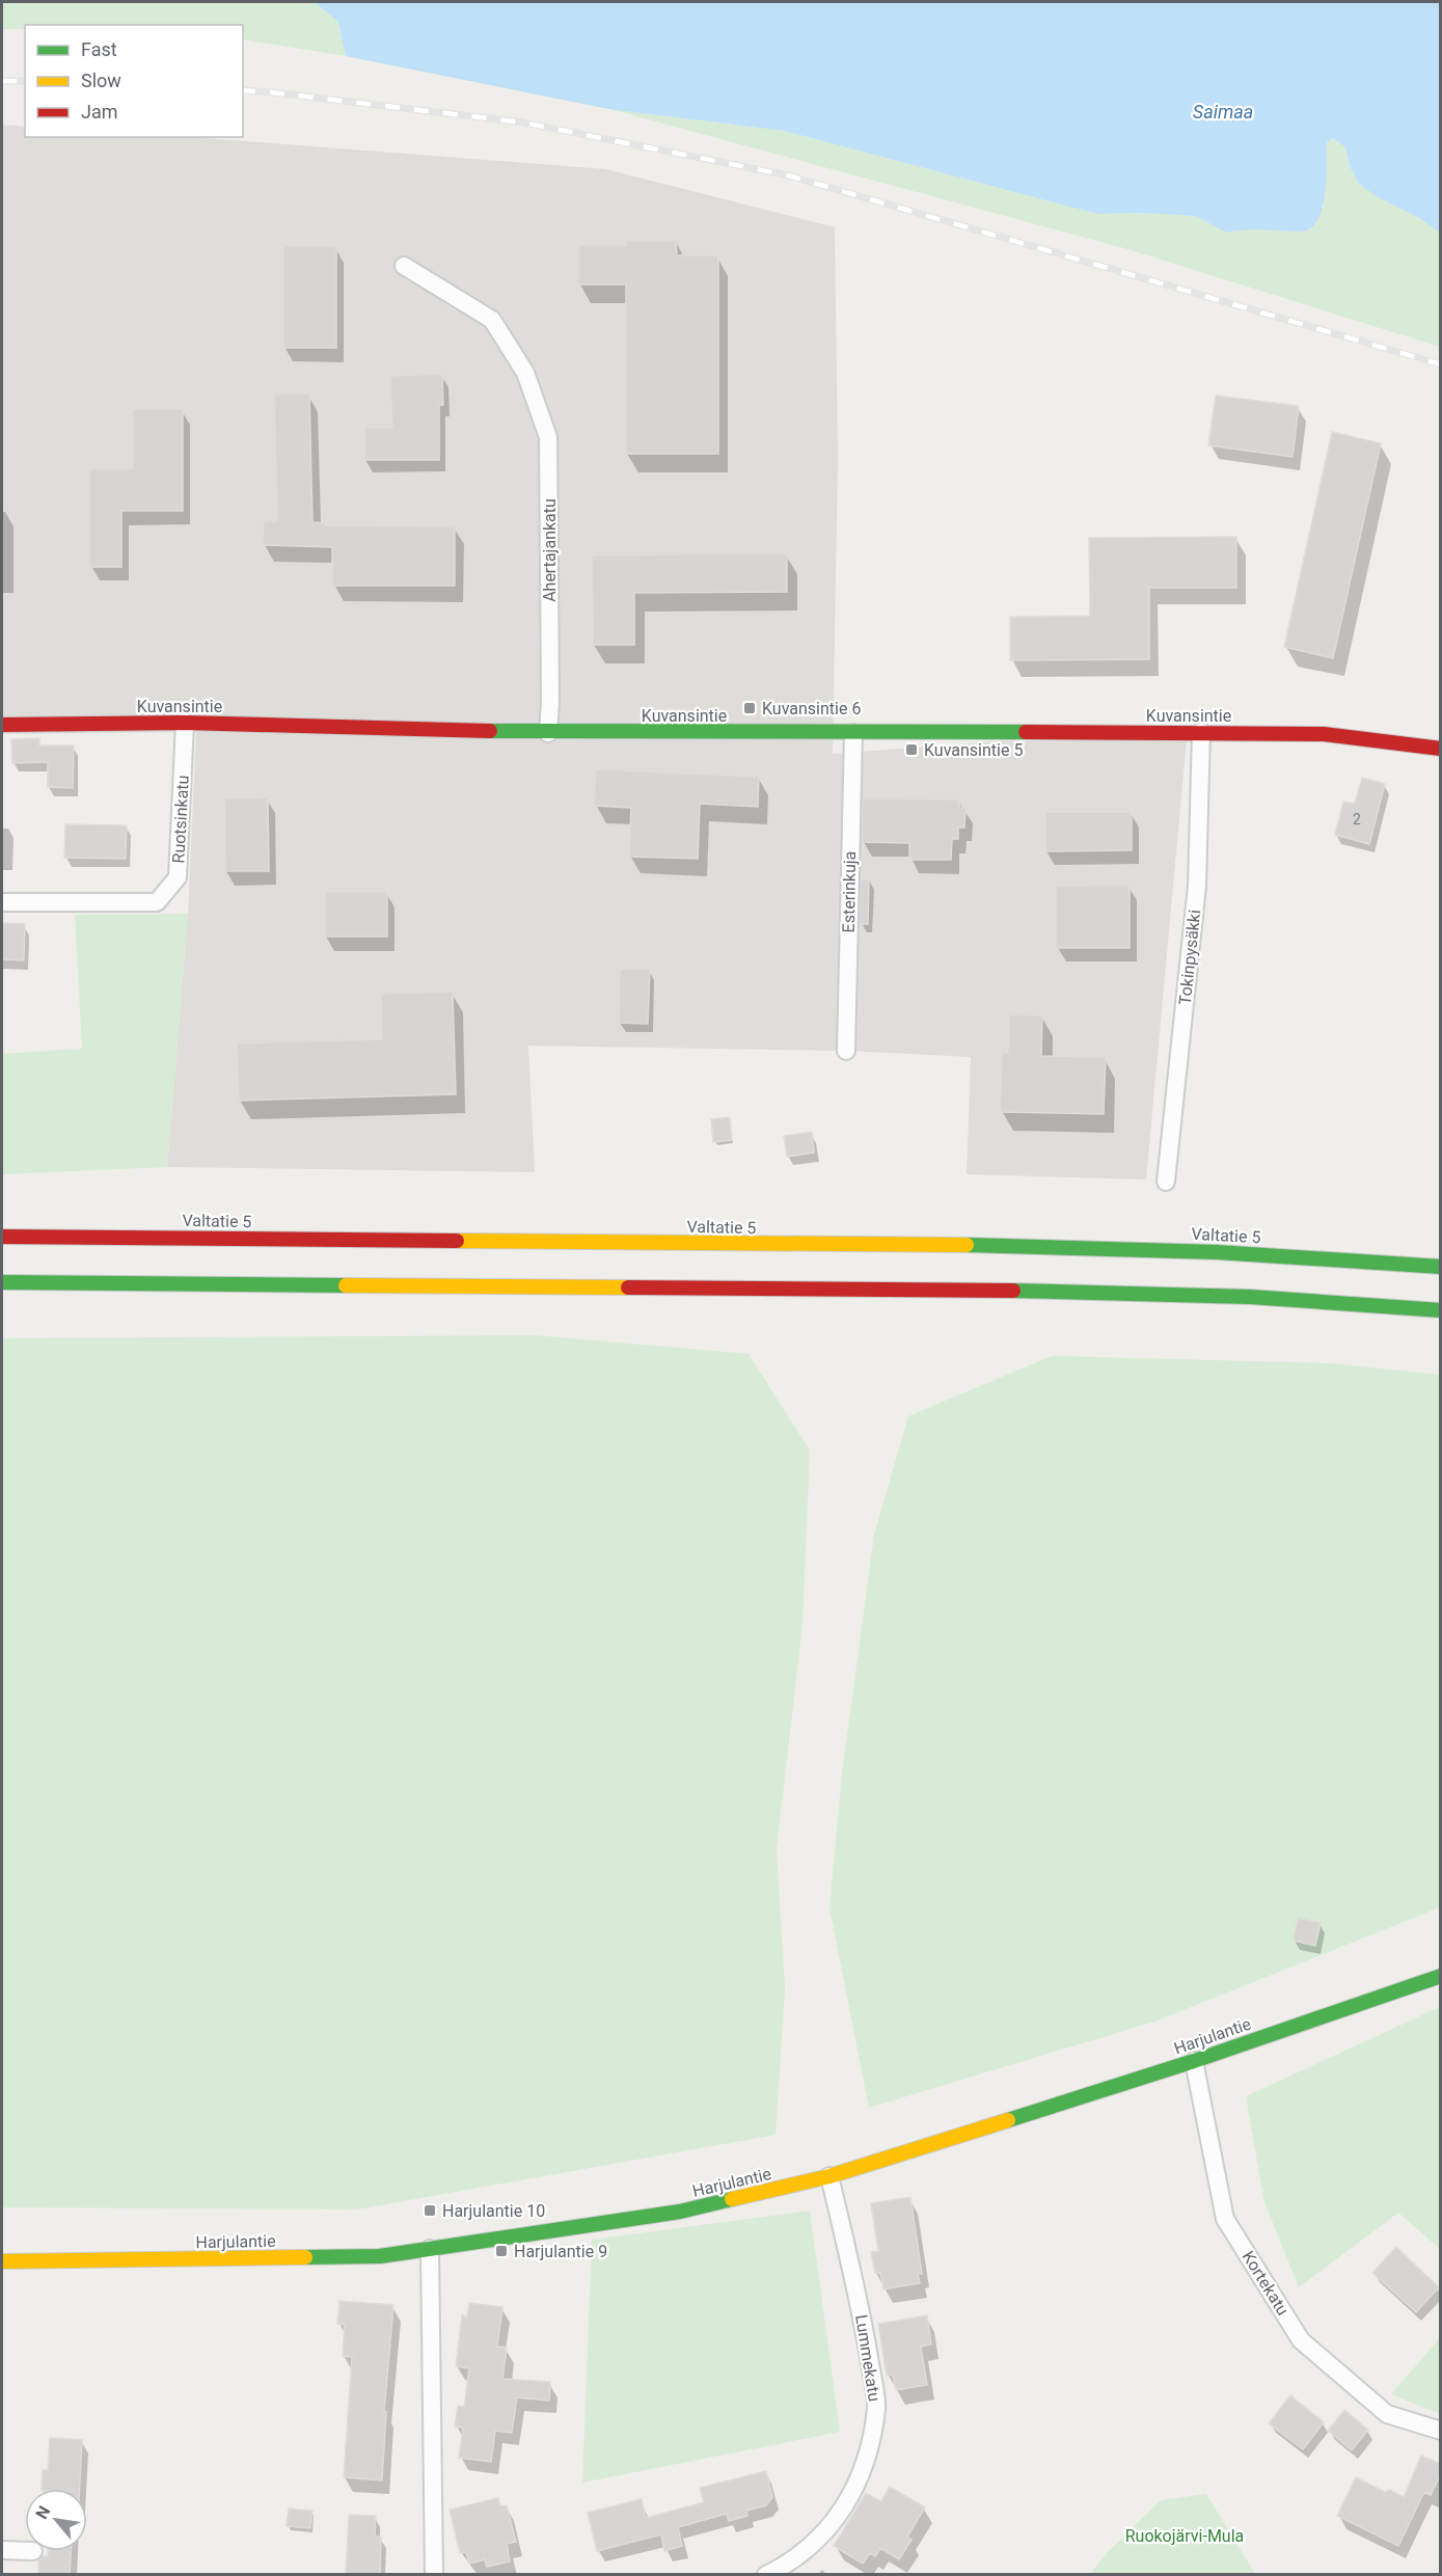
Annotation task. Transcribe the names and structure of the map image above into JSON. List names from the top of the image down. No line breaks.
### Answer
{"streets":{"main road":["Kuvansintie","Valtatie 5","Harjulantie"],"street":["Ahertajankatu","Ruotsinkatu","Esterinkuja","Tokinpysäkki","Kortekatu","Lummekatu"]},"crossings":[["Ahertajankatu","Kuvansintie"],["Kuvansintie","Ruotsinkatu"],["Kuvansintie","Esterinkuja"],["Kuvansintie","Tokinpysäkki"],["Harjulantie","Kortekatu"],["Harjulantie","Lummekatu"]],"water":["Saimaa"],"parks":["Ruokojärvi-Mula"],"places":{"transit":["Kuvansintie 6","Kuvansintie 5","Harjulantie 10","Harjulantie 9"]},"house_numbers":["2"],"legend":["Fast","Slow","Jam"],"north":"top left"}
